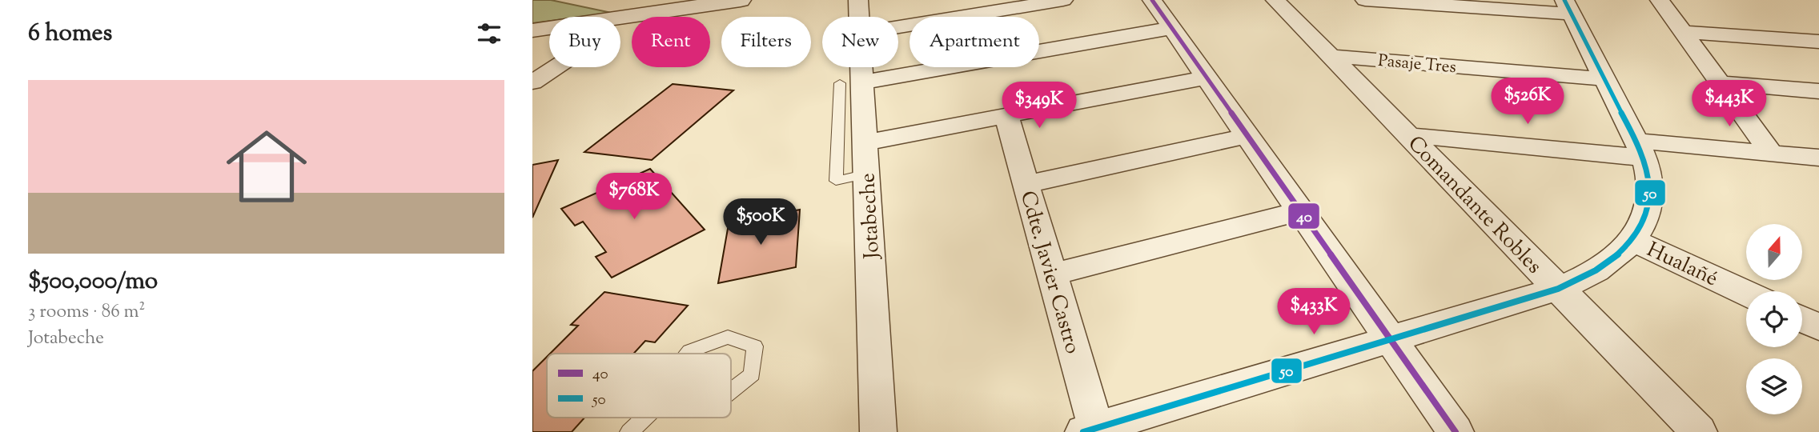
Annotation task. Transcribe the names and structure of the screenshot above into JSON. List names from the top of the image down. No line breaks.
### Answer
{"streets":{"street":["Pasaje Tres","Comandante Robles","Jotabeche","Hualañé","Cdte. Javier Castro"]},"crossings":[["Pasaje Tres","Comandante Robles"]],"lines":["transit line 40","transit line 50"],"legend":["40","50"],"north":"top","page":{"heading":"6 homes","chip":["Buy","Rent","Filters","New","Apartment"],"list":[{"name":"$500,000/mo","note":"3 rooms · 86 m² · Jotabeche"}],"price":["$526K","$443K","$349K","$768K","$500K","$433K"]}}
